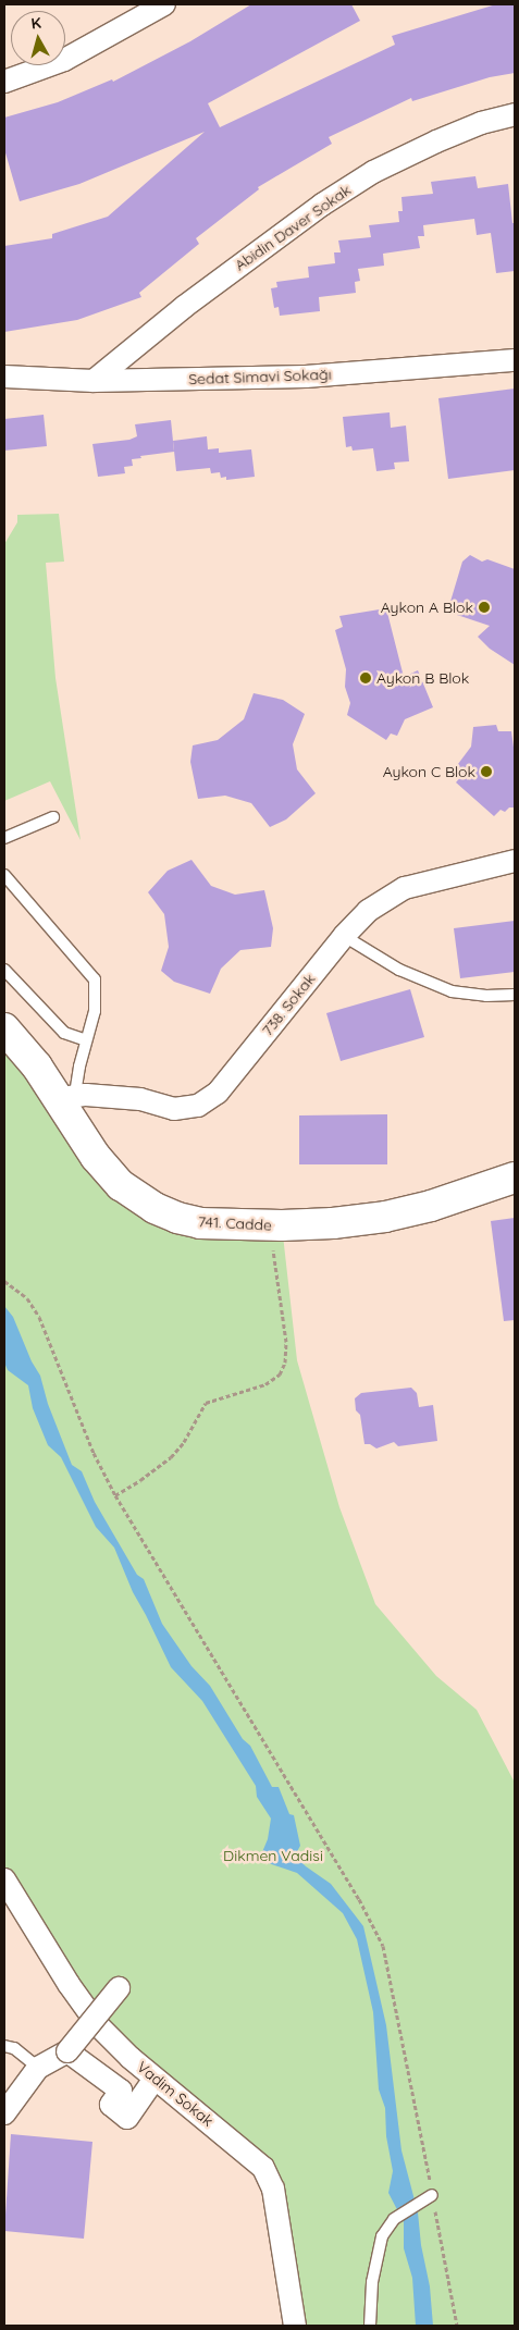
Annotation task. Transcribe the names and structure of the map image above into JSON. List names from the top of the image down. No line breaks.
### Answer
{"streets":{"street":["Abidin Daver Sokak","Sedat Simavi Sokağı","738. Sokak","741. Cadde","Vadim Sokak"]},"crossings":[["Abidin Daver Sokak","Sedat Simavi Sokağı"],["738. Sokak","741. Cadde"]],"parks":["Dikmen Vadisi"],"places":["Aykon A Blok","Aykon B Blok","Aykon C Blok"],"north":"top"}
